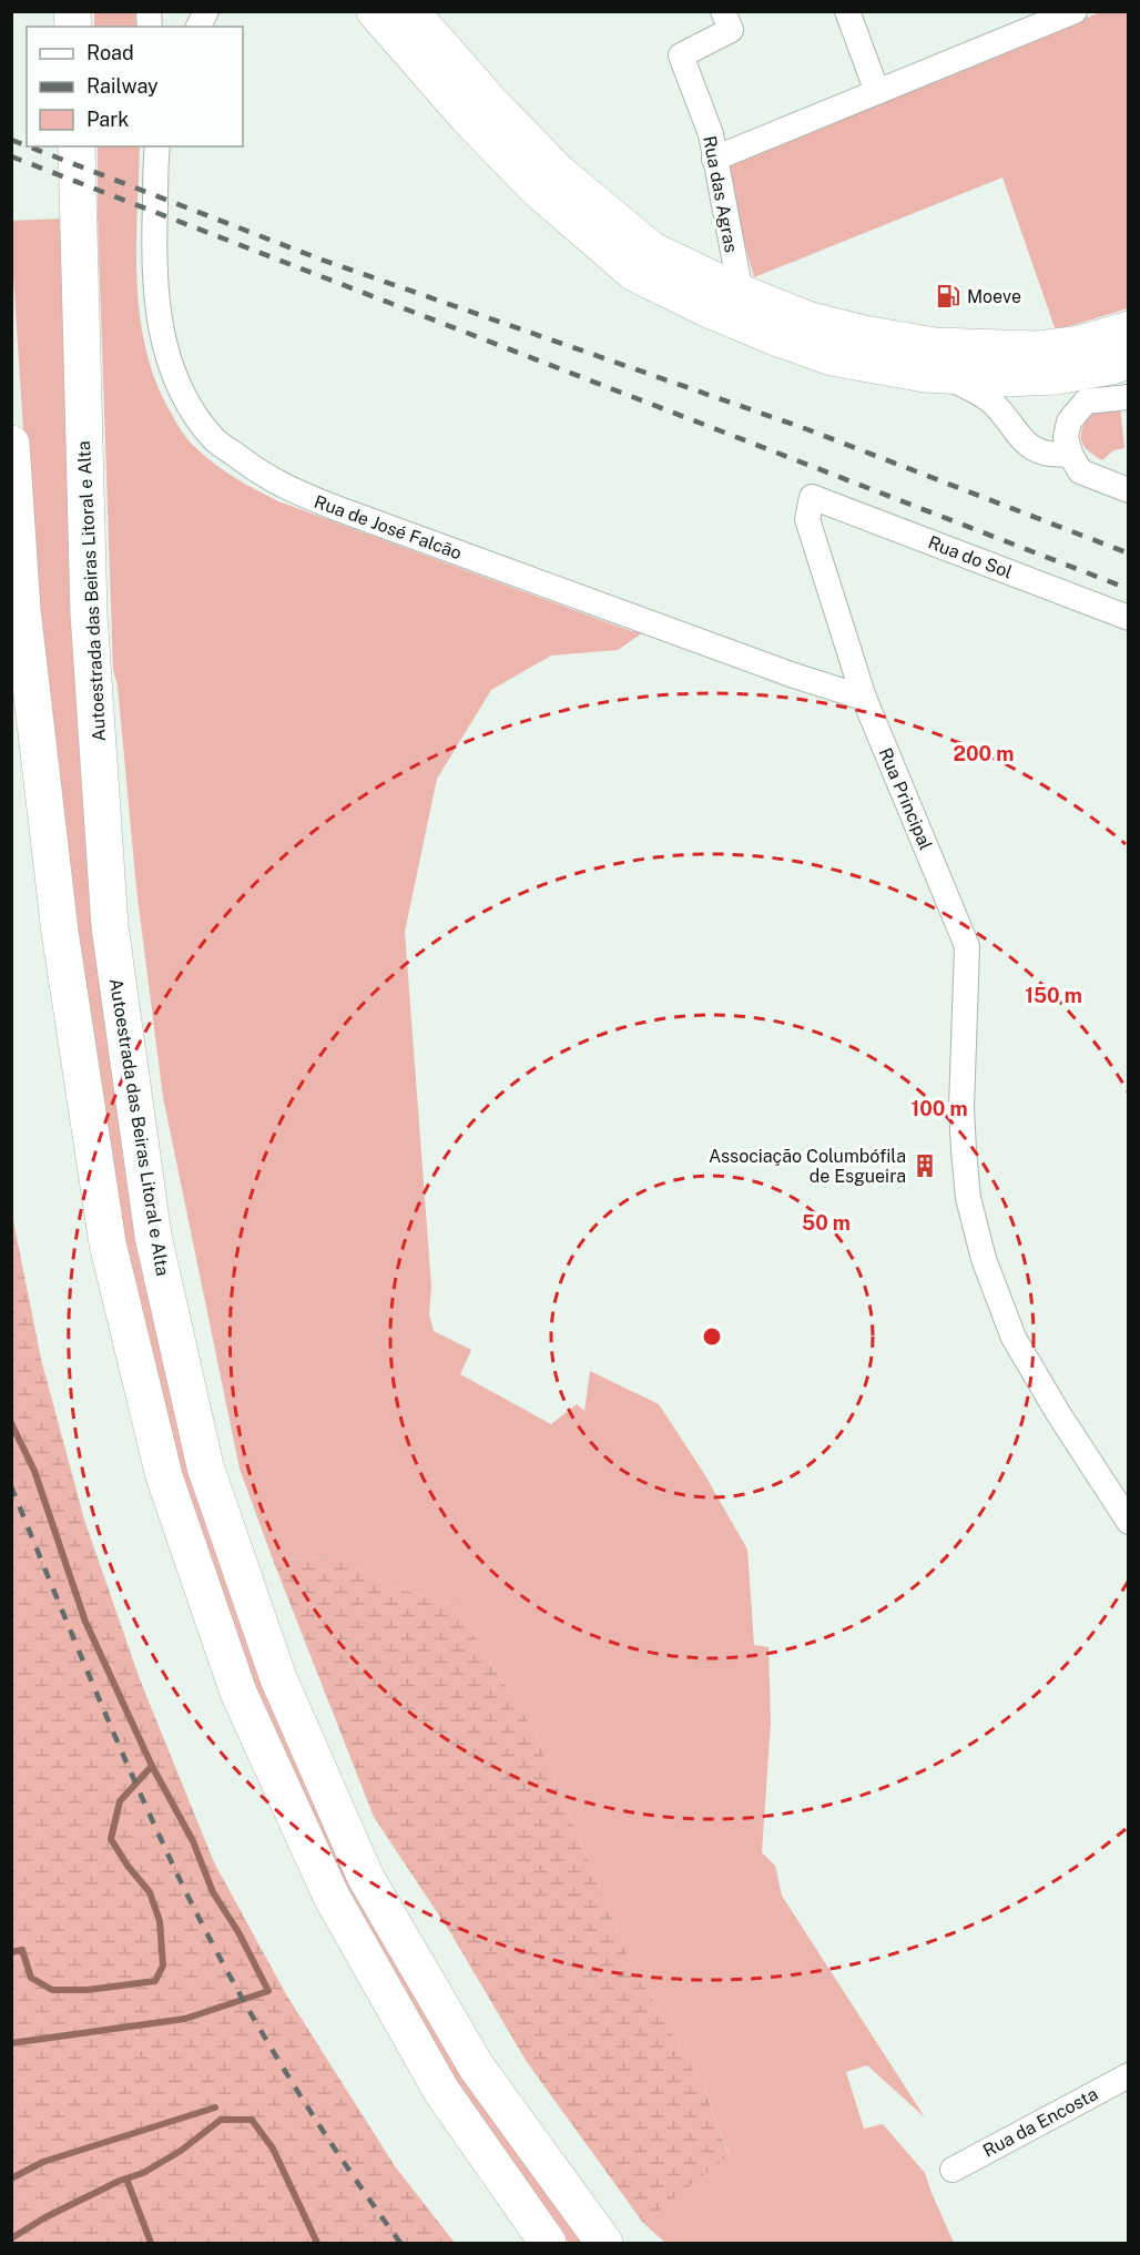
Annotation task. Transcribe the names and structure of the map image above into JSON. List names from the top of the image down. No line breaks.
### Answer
{"streets":{"main road":["Autoestrada das Beiras Litoral e Alta"],"street":["Rua das Agras","Rua de José Falcão","Rua do Sol","Rua Principal","Rua da Encosta"]},"crossings":[["Rua de José Falcão","Rua Principal"],["Rua do Sol","Rua Principal"]],"places":{"fuel station":["Moeve"],"building":["Associação Columbófila de Esgueira"]},"legend":["Road","Railway","Park"],"rings":["200 m","150 m","100 m","50 m"]}
